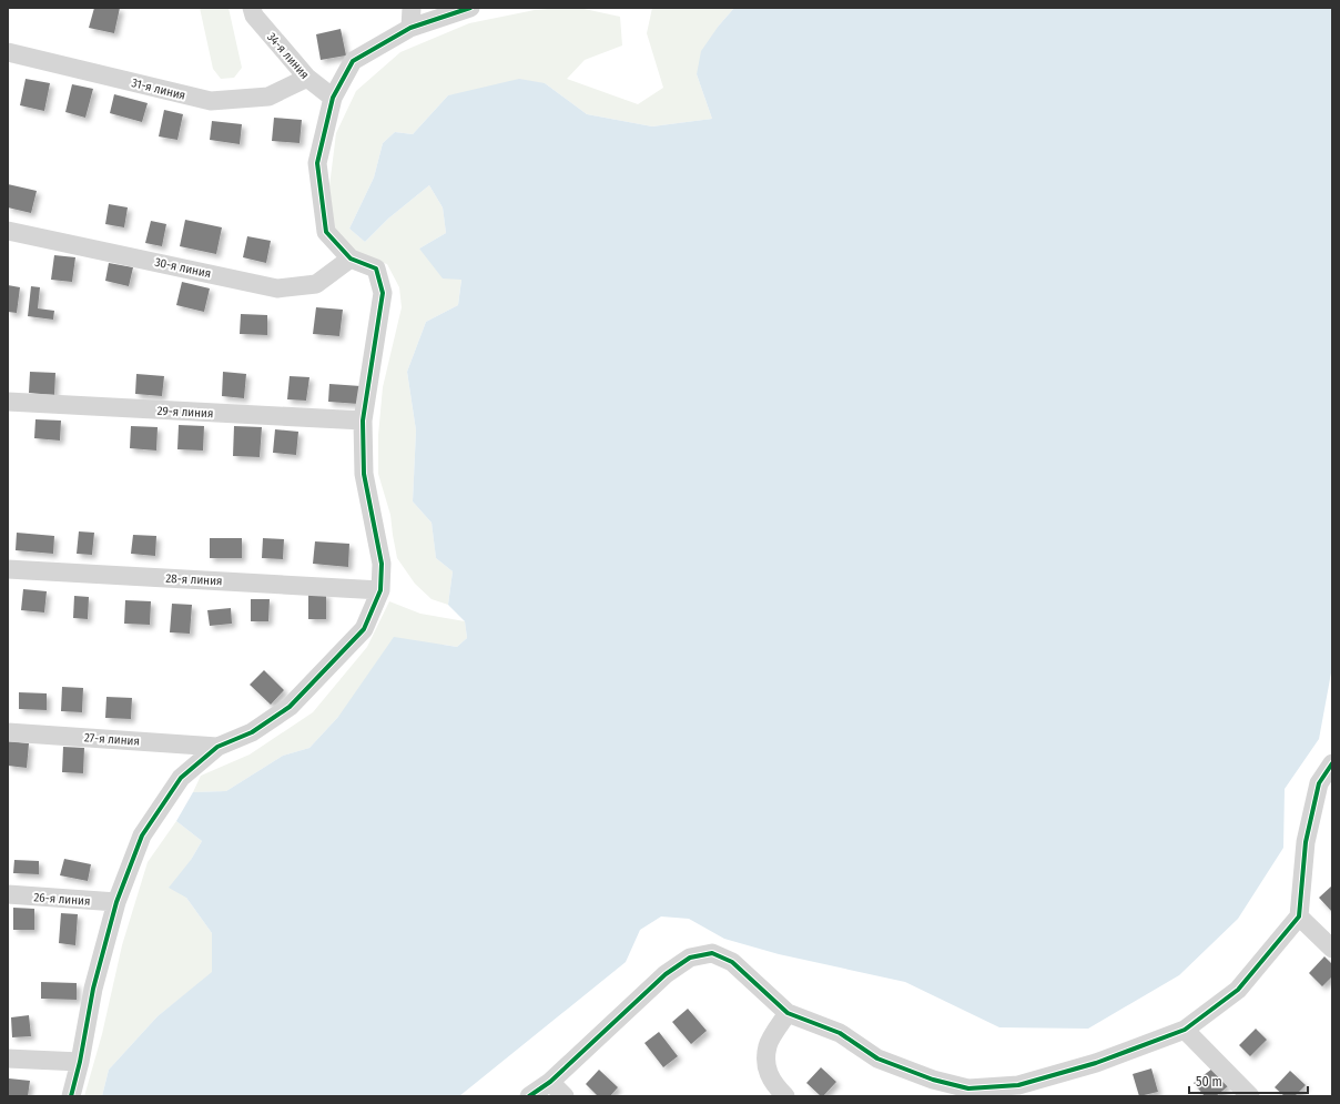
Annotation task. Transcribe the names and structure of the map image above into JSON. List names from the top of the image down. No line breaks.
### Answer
{"streets":{"street":["34-я линия","31-я линия","30-я линия","29-я линия","28-я линия","27-я линия","26-я линия"]},"crossings":[["34-я линия","31-я линия"]],"scale_bar":"50 m"}
